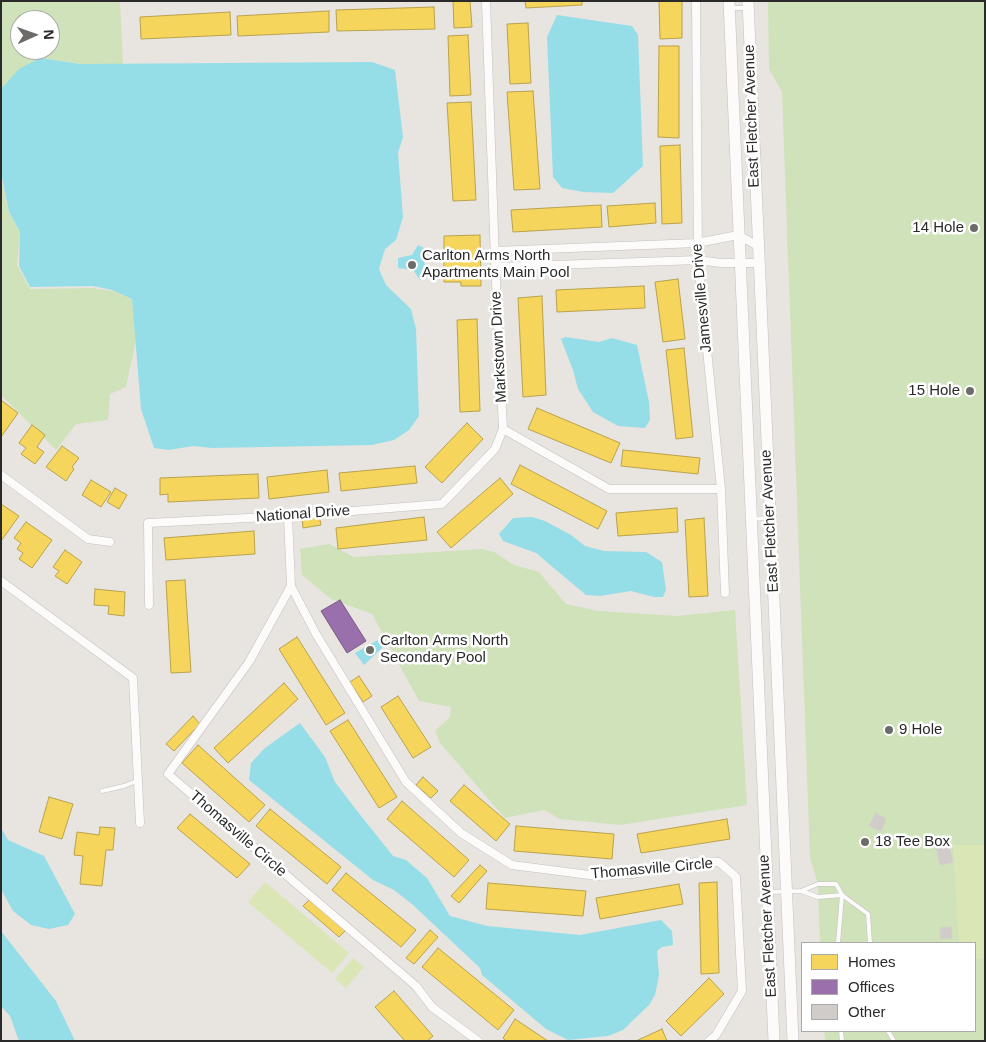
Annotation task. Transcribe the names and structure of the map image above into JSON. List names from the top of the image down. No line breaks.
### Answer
{"streets":{"main road":["East Fletcher Avenue"],"street":["Jamesville Drive","Markstown Drive","National Drive","Thomasville Circle"]},"crossings":[["Markstown Drive","National Drive"],["National Drive","Thomasville Circle"]],"places":["14 Hole","Carlton Arms North Apartments Main Pool","15 Hole","Carlton Arms North Secondary Pool","9 Hole","18 Tee Box"],"legend":["Homes","Offices","Other"],"north":"right"}
